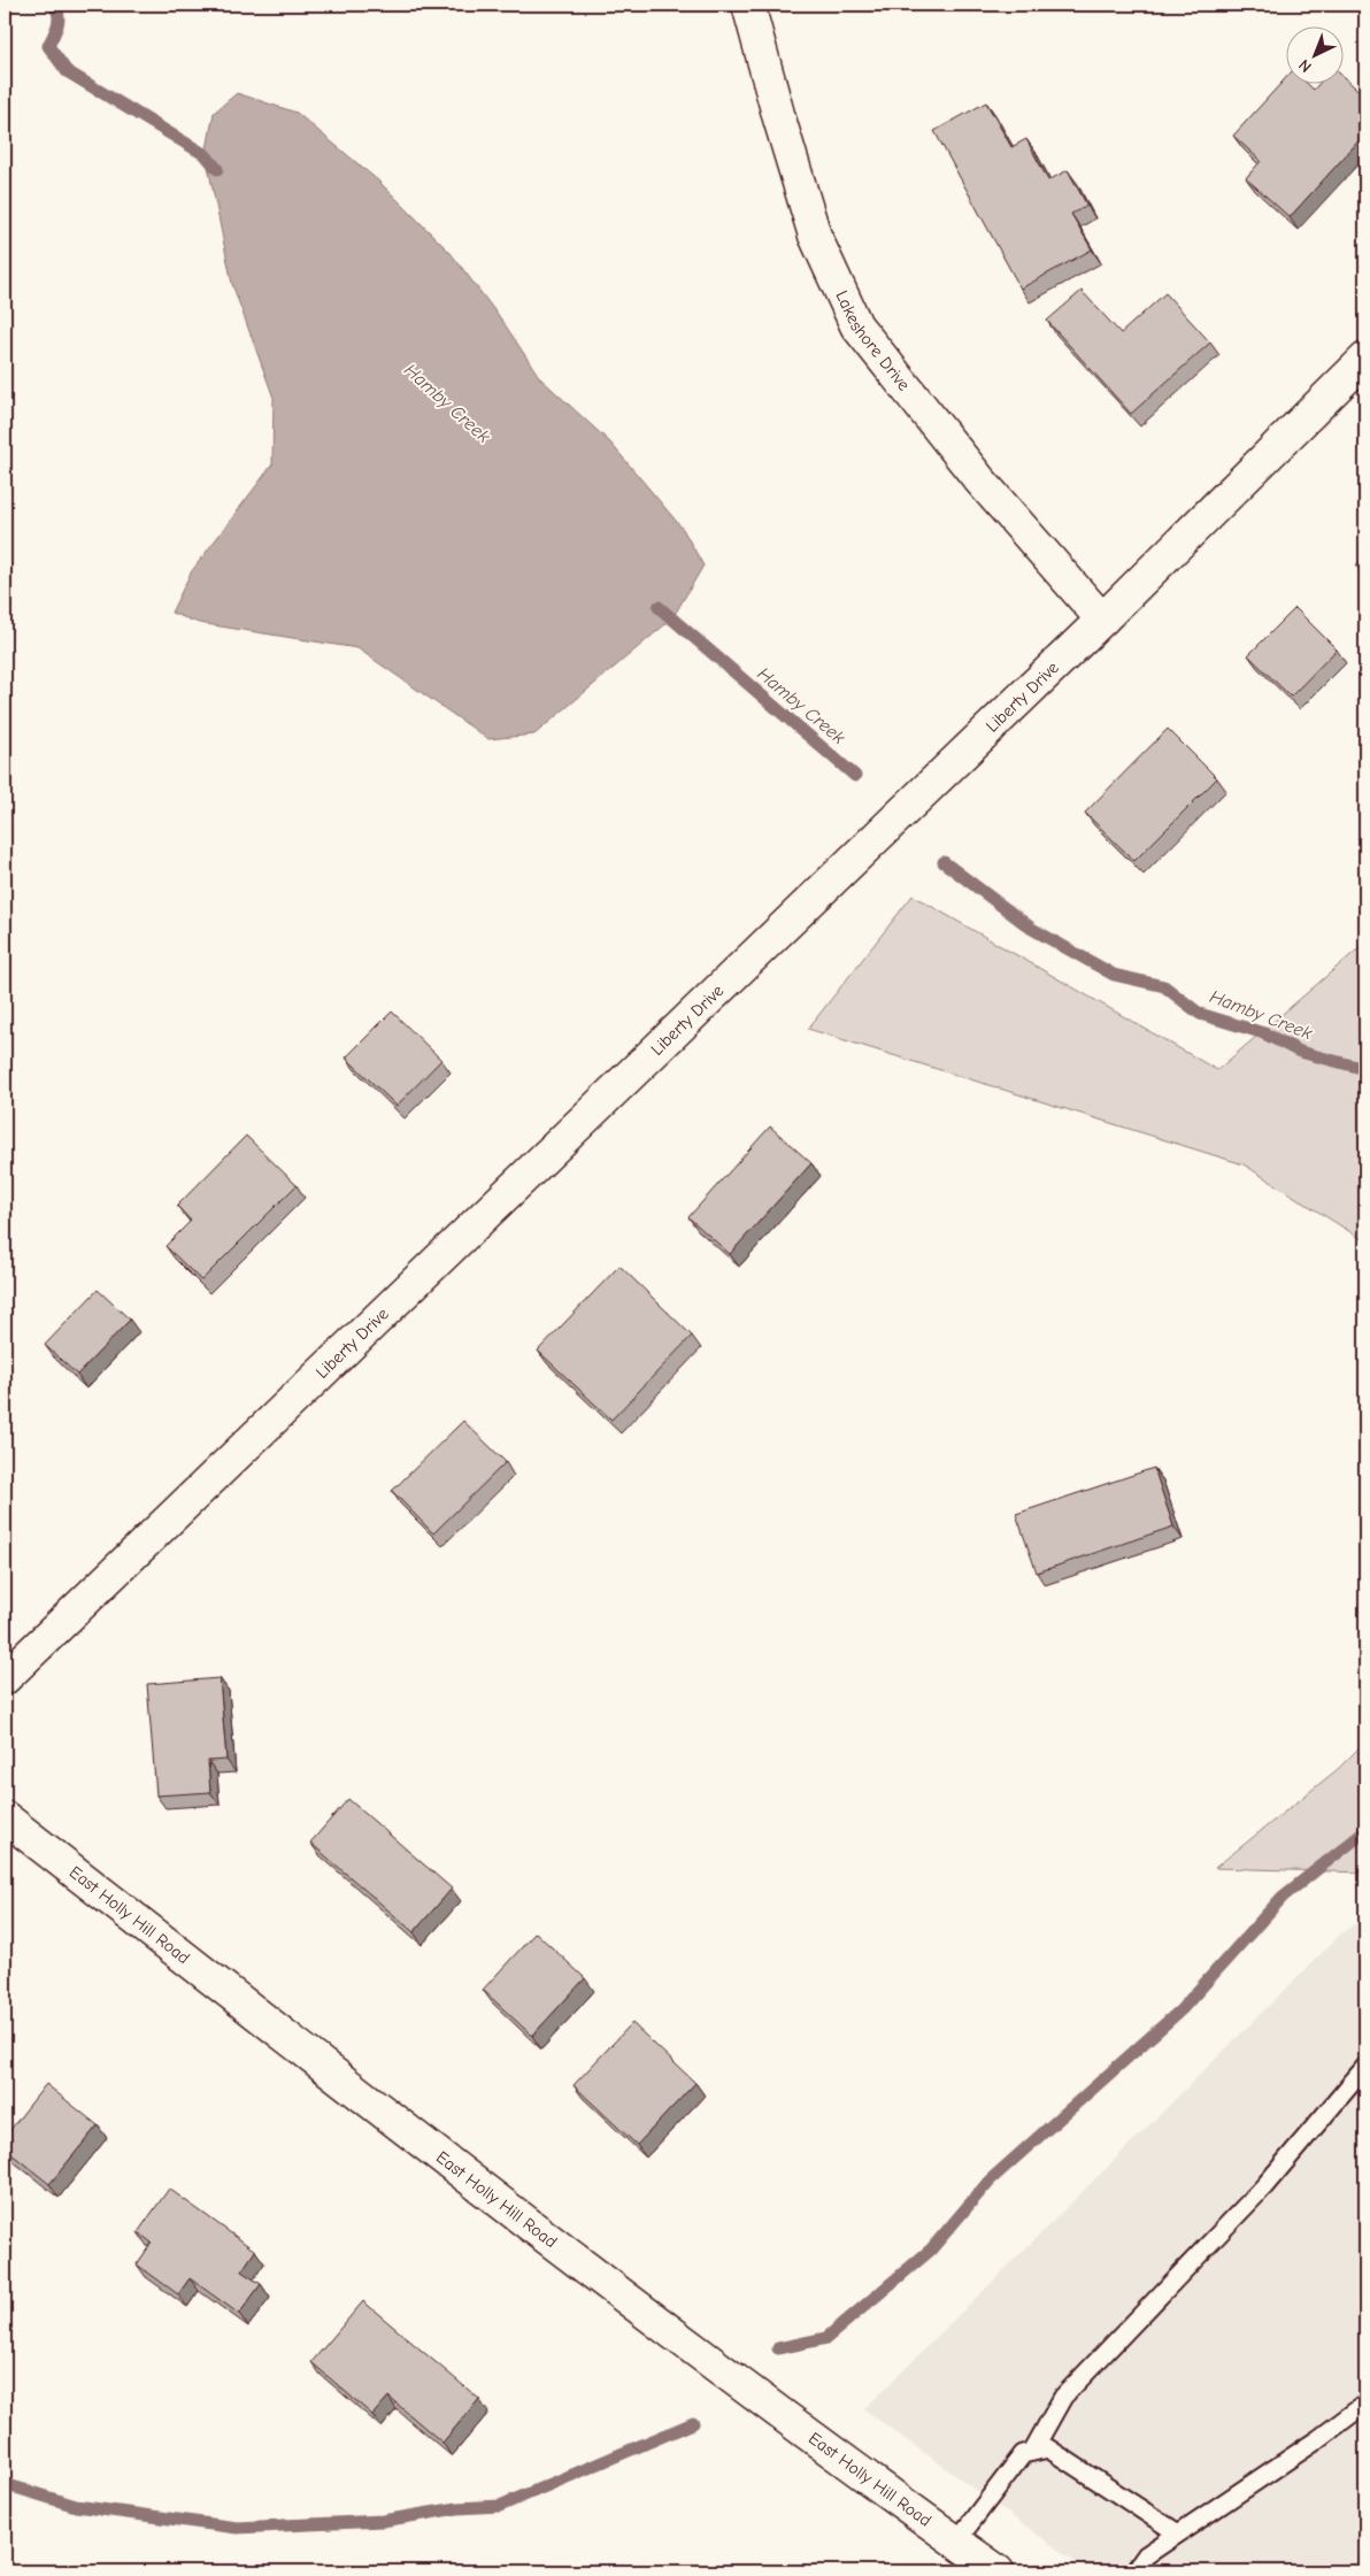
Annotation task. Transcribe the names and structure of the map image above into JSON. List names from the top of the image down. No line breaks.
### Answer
{"streets":{"street":["Lakeshore Drive","Liberty Drive","East Holly Hill Road"]},"crossings":[["Lakeshore Drive","Liberty Drive"]],"water":["Hamby Creek"],"north":"bottom left"}
